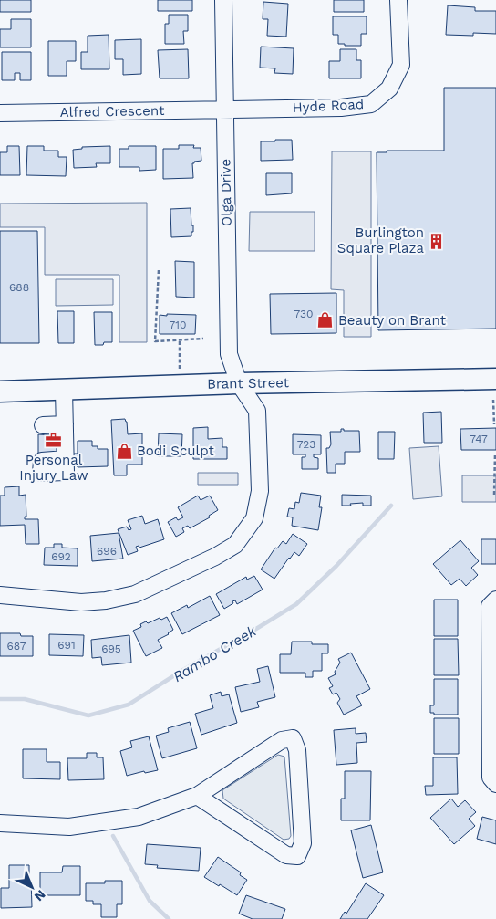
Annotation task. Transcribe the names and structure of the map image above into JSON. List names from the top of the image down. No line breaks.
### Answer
{"streets":{"main road":["Brant Street"],"street":["Hyde Road","Alfred Crescent","Olga Drive"]},"crossings":[["Hyde Road","Alfred Crescent"],["Hyde Road","Olga Drive"],["Alfred Crescent","Olga Drive"],["Olga Drive","Brant Street"]],"water":["Rambo Creek"],"places":{"building":["Burlington Square Plaza"],"shop":["Beauty on Brant","Bodi Sculpt"],"office":["Personal Injury Law"]},"house_numbers":["688","730","710","747","723","696","692","691","687","695"],"north":"bottom right"}
